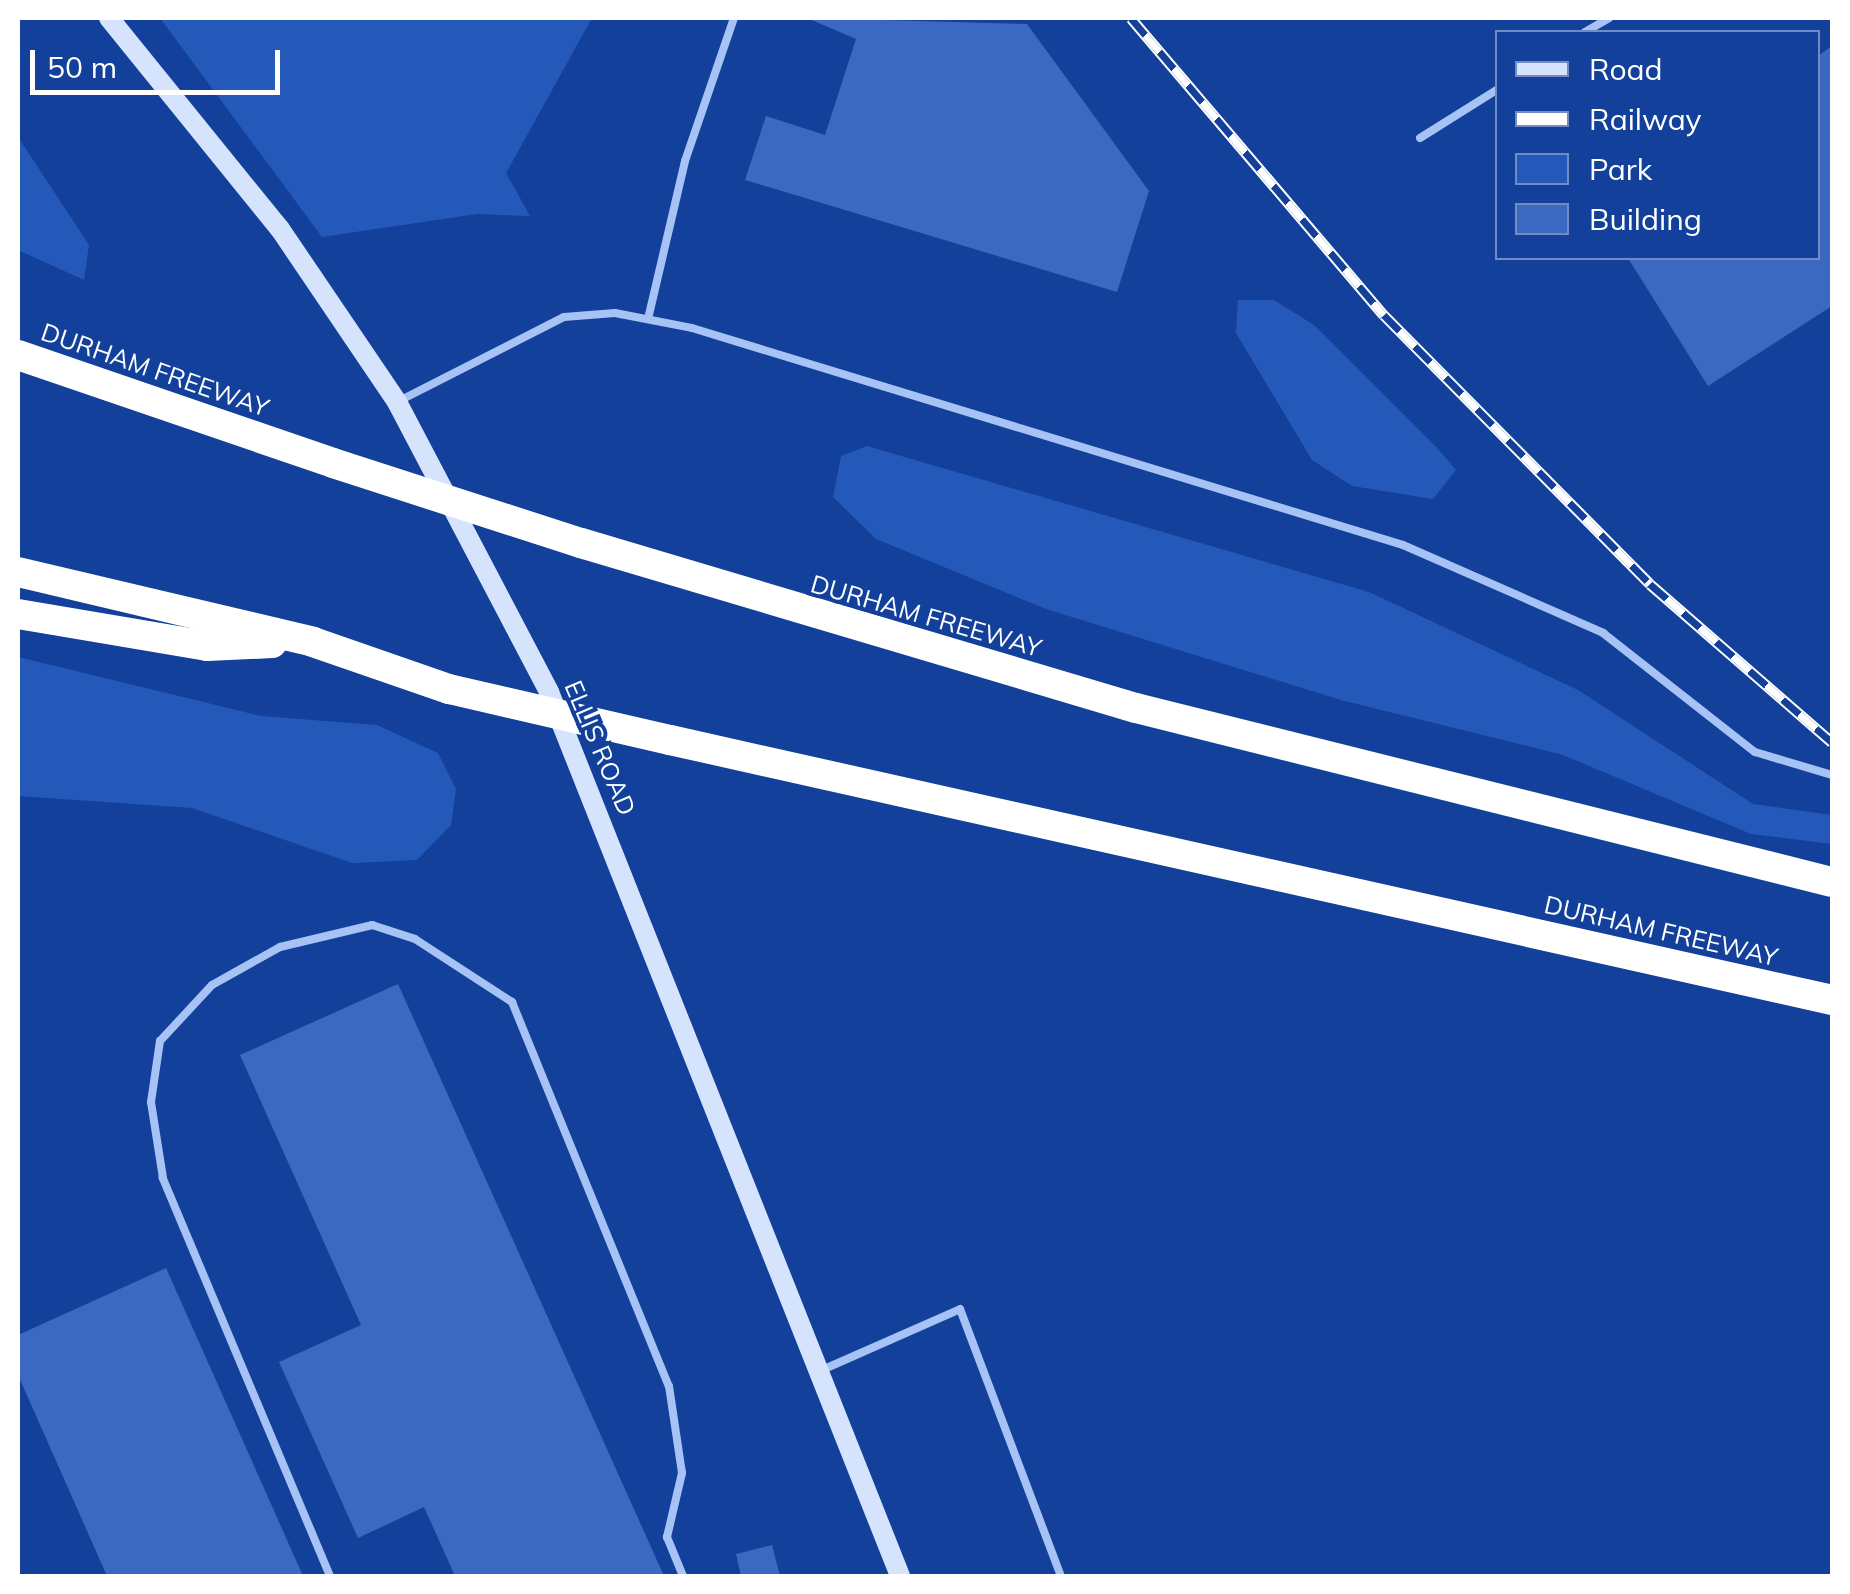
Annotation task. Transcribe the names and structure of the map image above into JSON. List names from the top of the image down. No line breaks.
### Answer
{"streets":{"highway":["DURHAM FREEWAY"],"main road":["ELLIS ROAD"]},"legend":["Road","Railway","Park","Building"],"scale_bar":"50 m"}
